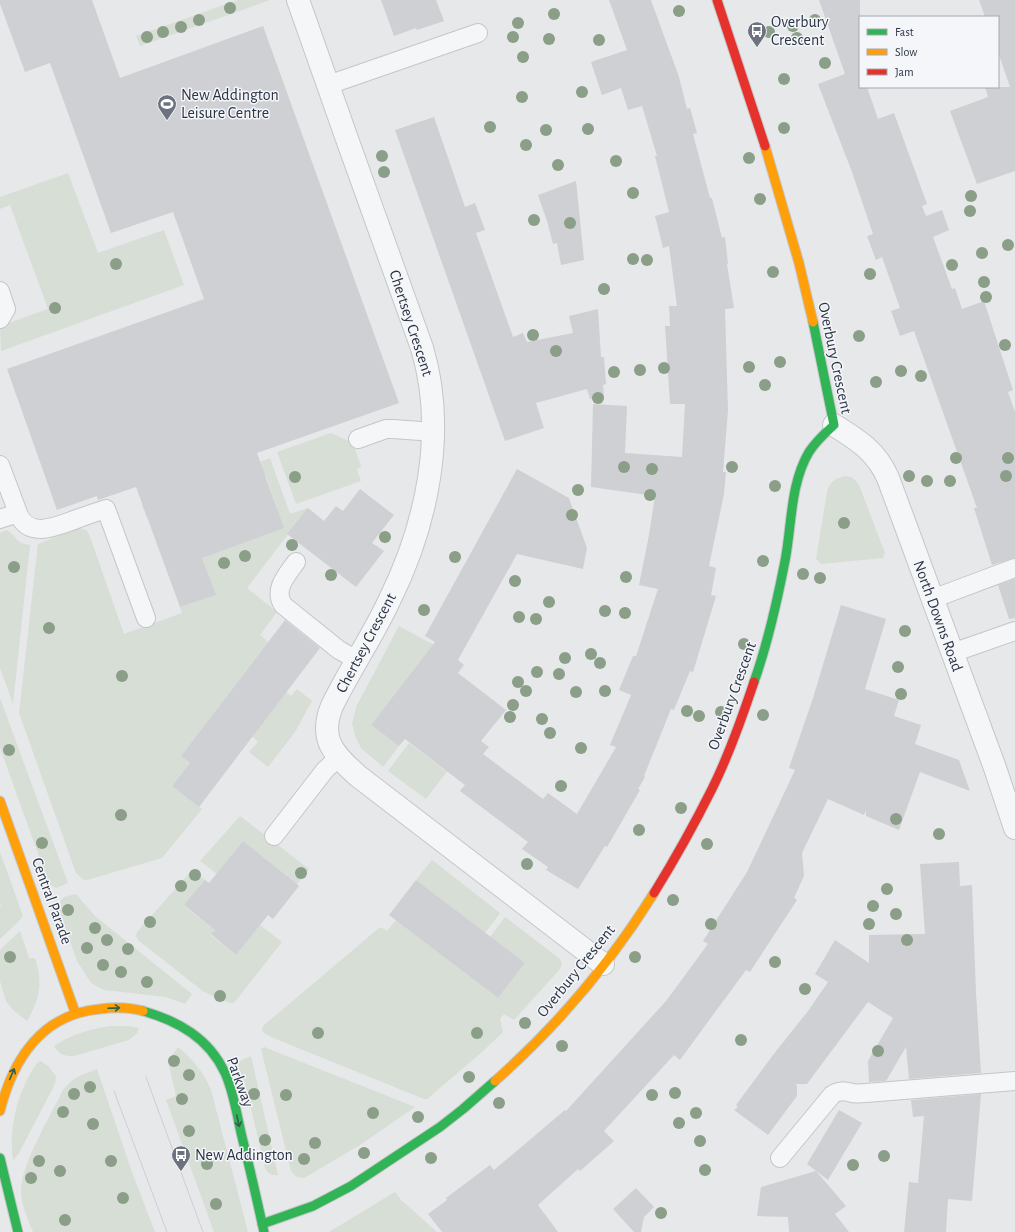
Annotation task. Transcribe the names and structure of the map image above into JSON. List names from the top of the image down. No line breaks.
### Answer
{"streets":{"street":["Chertsey Crescent","Overbury Crescent","North Downs Road","Central Parade","Parkway"]},"crossings":[["Chertsey Crescent","Overbury Crescent"],["Overbury Crescent","North Downs Road"],["Overbury Crescent","Parkway"],["Central Parade","Parkway"]],"places":{"bus stop":["Overbury Crescent","New Addington"],"sports":["New Addington Leisure Centre"]},"legend":["Fast","Slow","Jam"]}
